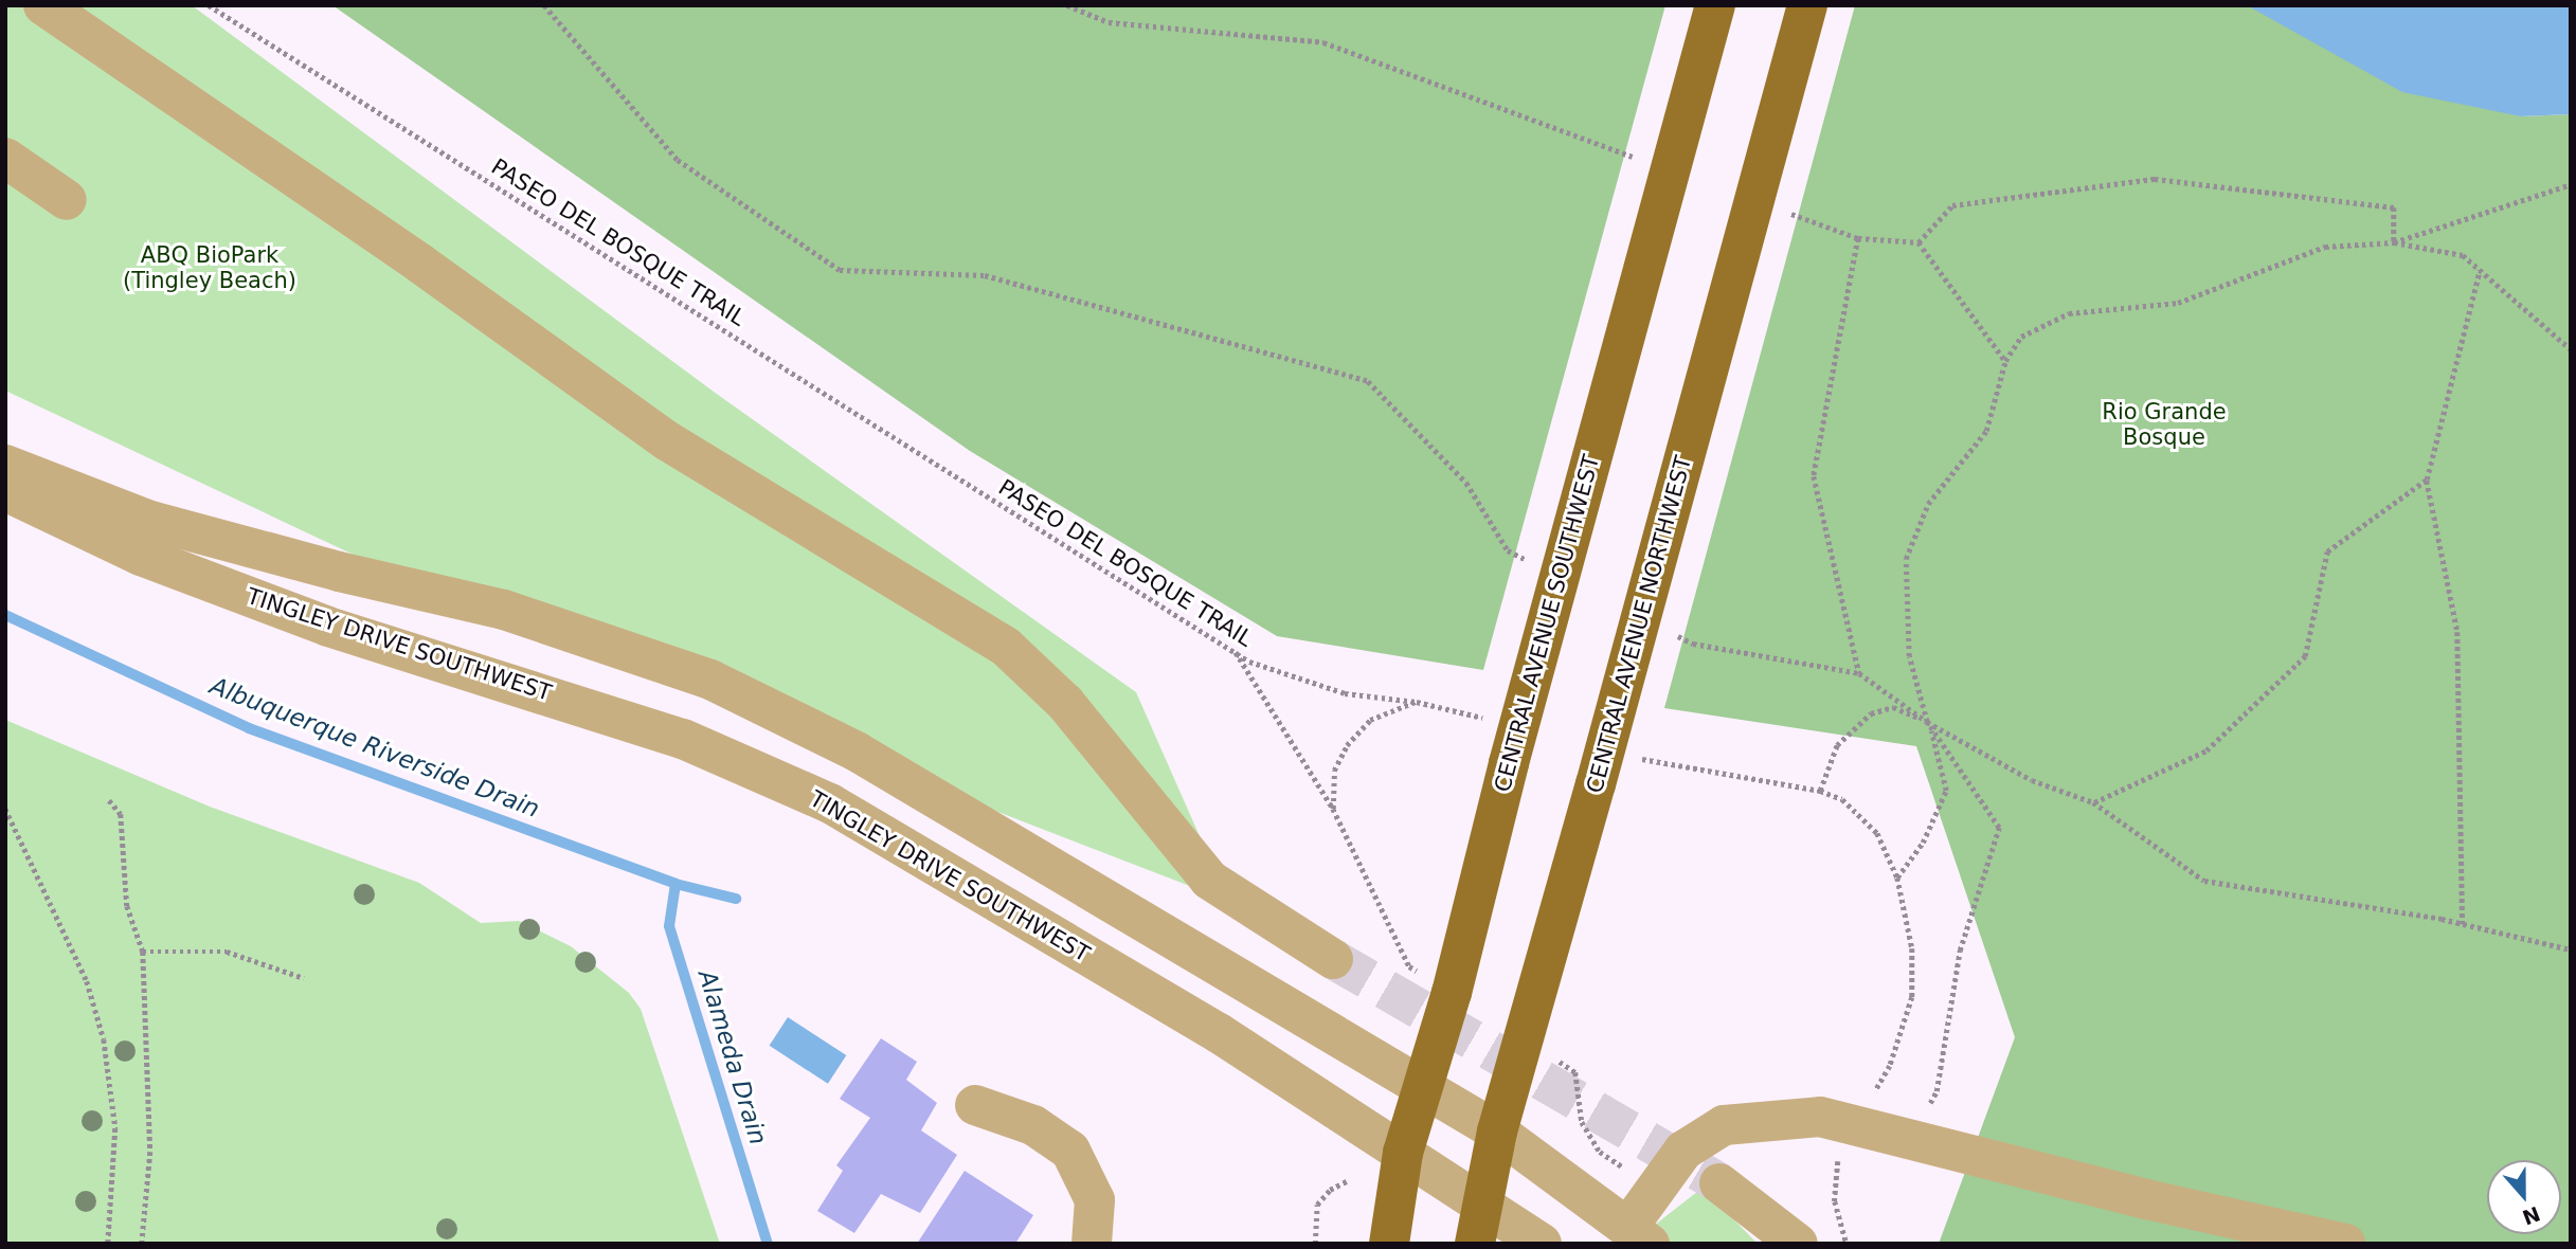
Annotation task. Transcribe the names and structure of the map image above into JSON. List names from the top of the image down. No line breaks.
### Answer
{"streets":{"main road":["CENTRAL AVENUE SOUTHWEST","CENTRAL AVENUE NORTHWEST"],"street":["TINGLEY DRIVE SOUTHWEST"],"path":["PASEO DEL BOSQUE TRAIL"]},"crossings":[["CENTRAL AVENUE SOUTHWEST","TINGLEY DRIVE SOUTHWEST"],["CENTRAL AVENUE NORTHWEST","TINGLEY DRIVE SOUTHWEST"]],"water":["Albuquerque Riverside Drain","Alameda Drain"],"parks":["ABQ BioPark (Tingley Beach)","Rio Grande Bosque"],"north":"bottom"}
